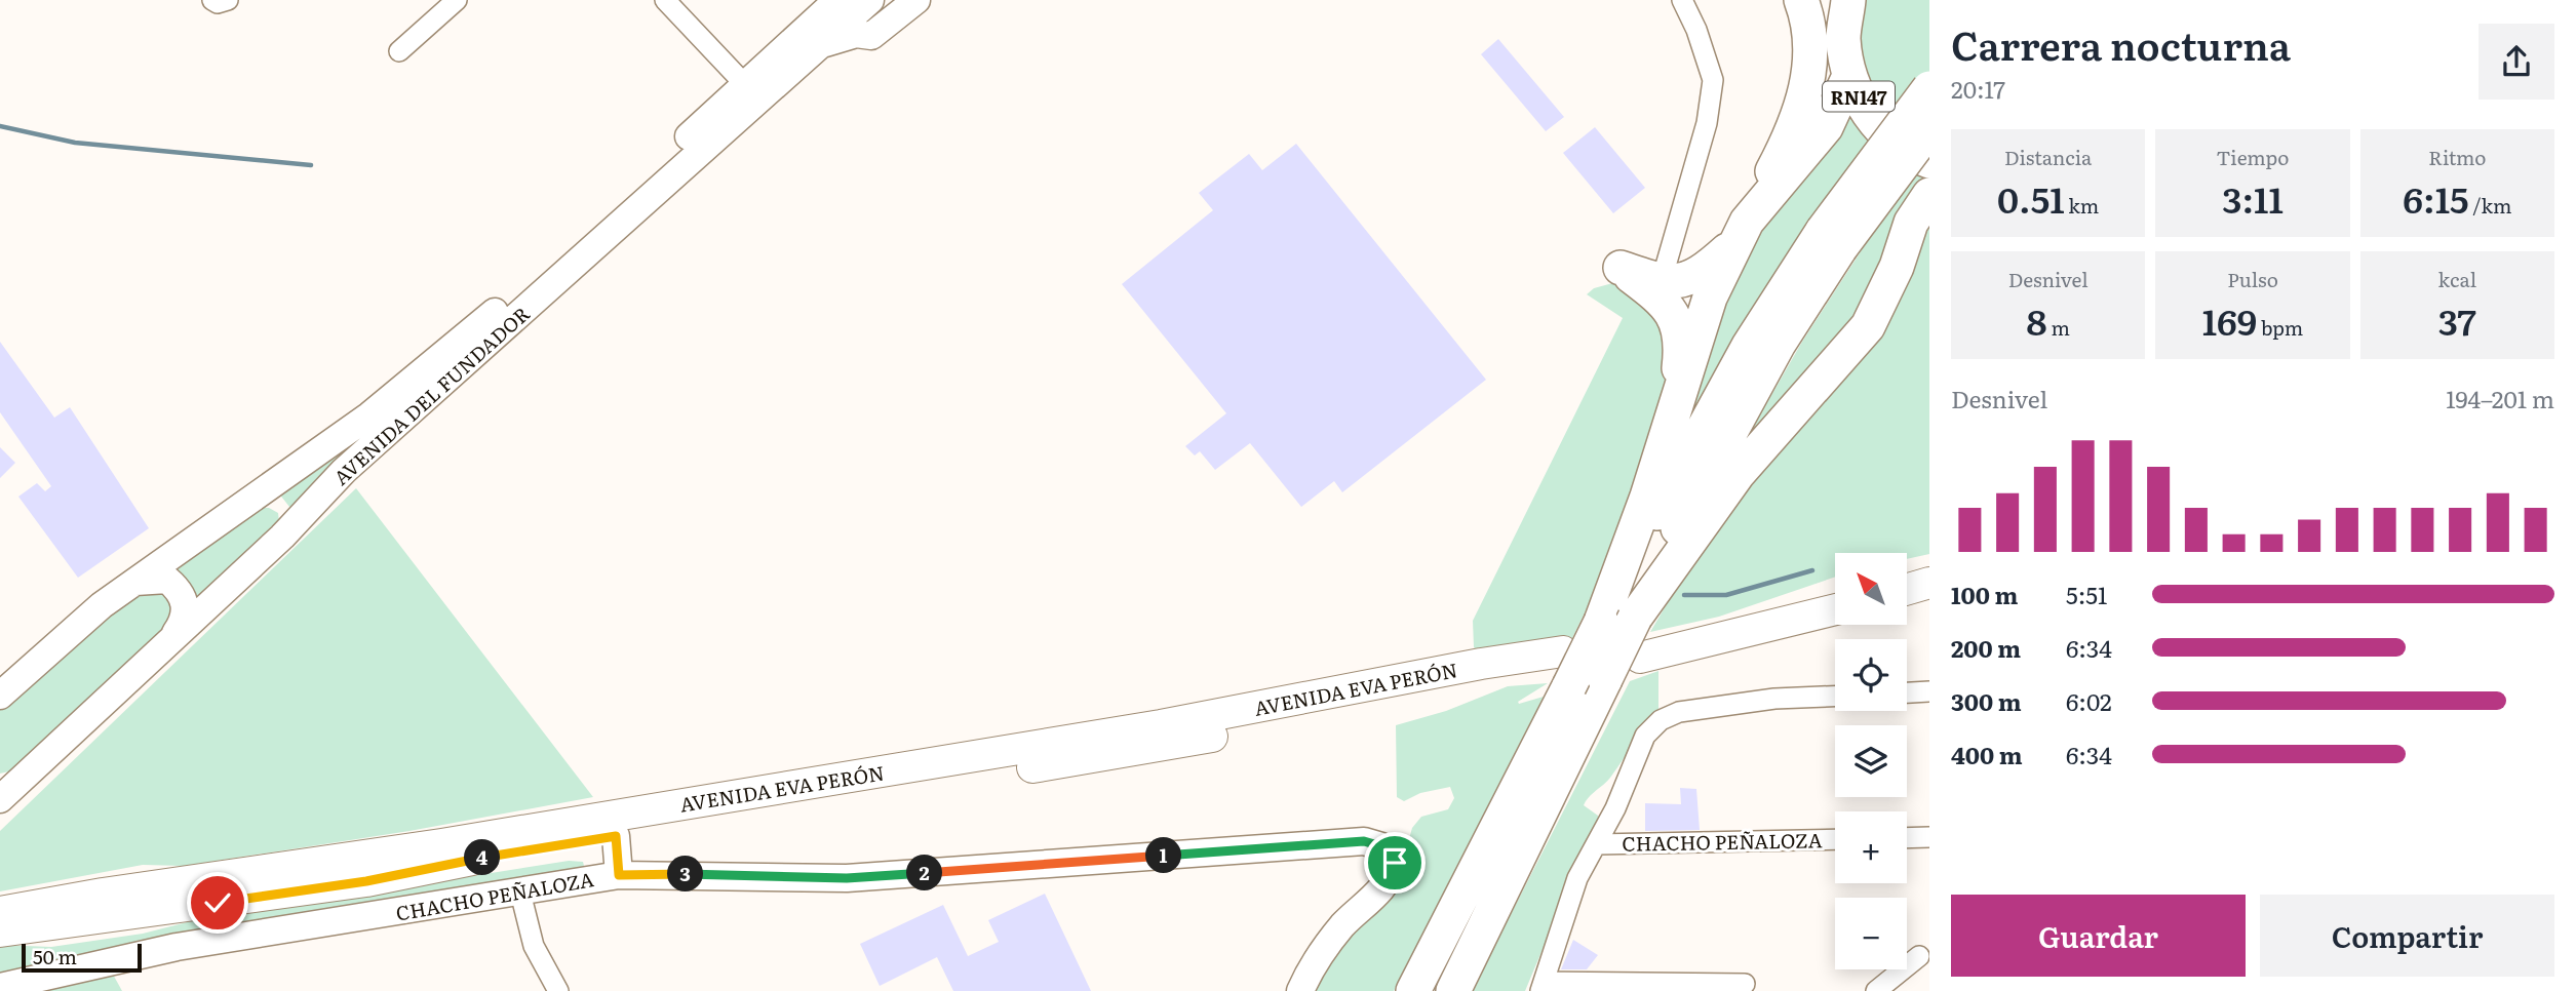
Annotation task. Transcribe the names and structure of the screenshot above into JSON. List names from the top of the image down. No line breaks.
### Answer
{"streets":{"highway":["RN147"],"main road":["AVENIDA DEL FUNDADOR","AVENIDA EVA PERÓN","CHACHO PEÑALOZA"]},"scale_bar":"50 m","north":"top left","page":{"heading":["Carrera nocturna","20:17"],"stats":[["Distancia","0.51 km"],["Tiempo","3:11"],["Ritmo","6:15 /km"],["Desnivel","8 m"],["Pulso","169 bpm"],["kcal","37"]],"chart":["Desnivel","194–201 m"],"map_buttons":["+","−"],"list":[{"name":"100 m","note":"5:51"},{"name":"200 m","note":"6:34"},{"name":"300 m","note":"6:02"},{"name":"400 m","note":"6:34"}],"pins":["1","4","2","3"],"buttons":["Guardar","Compartir"],"scale":"50 m"}}
